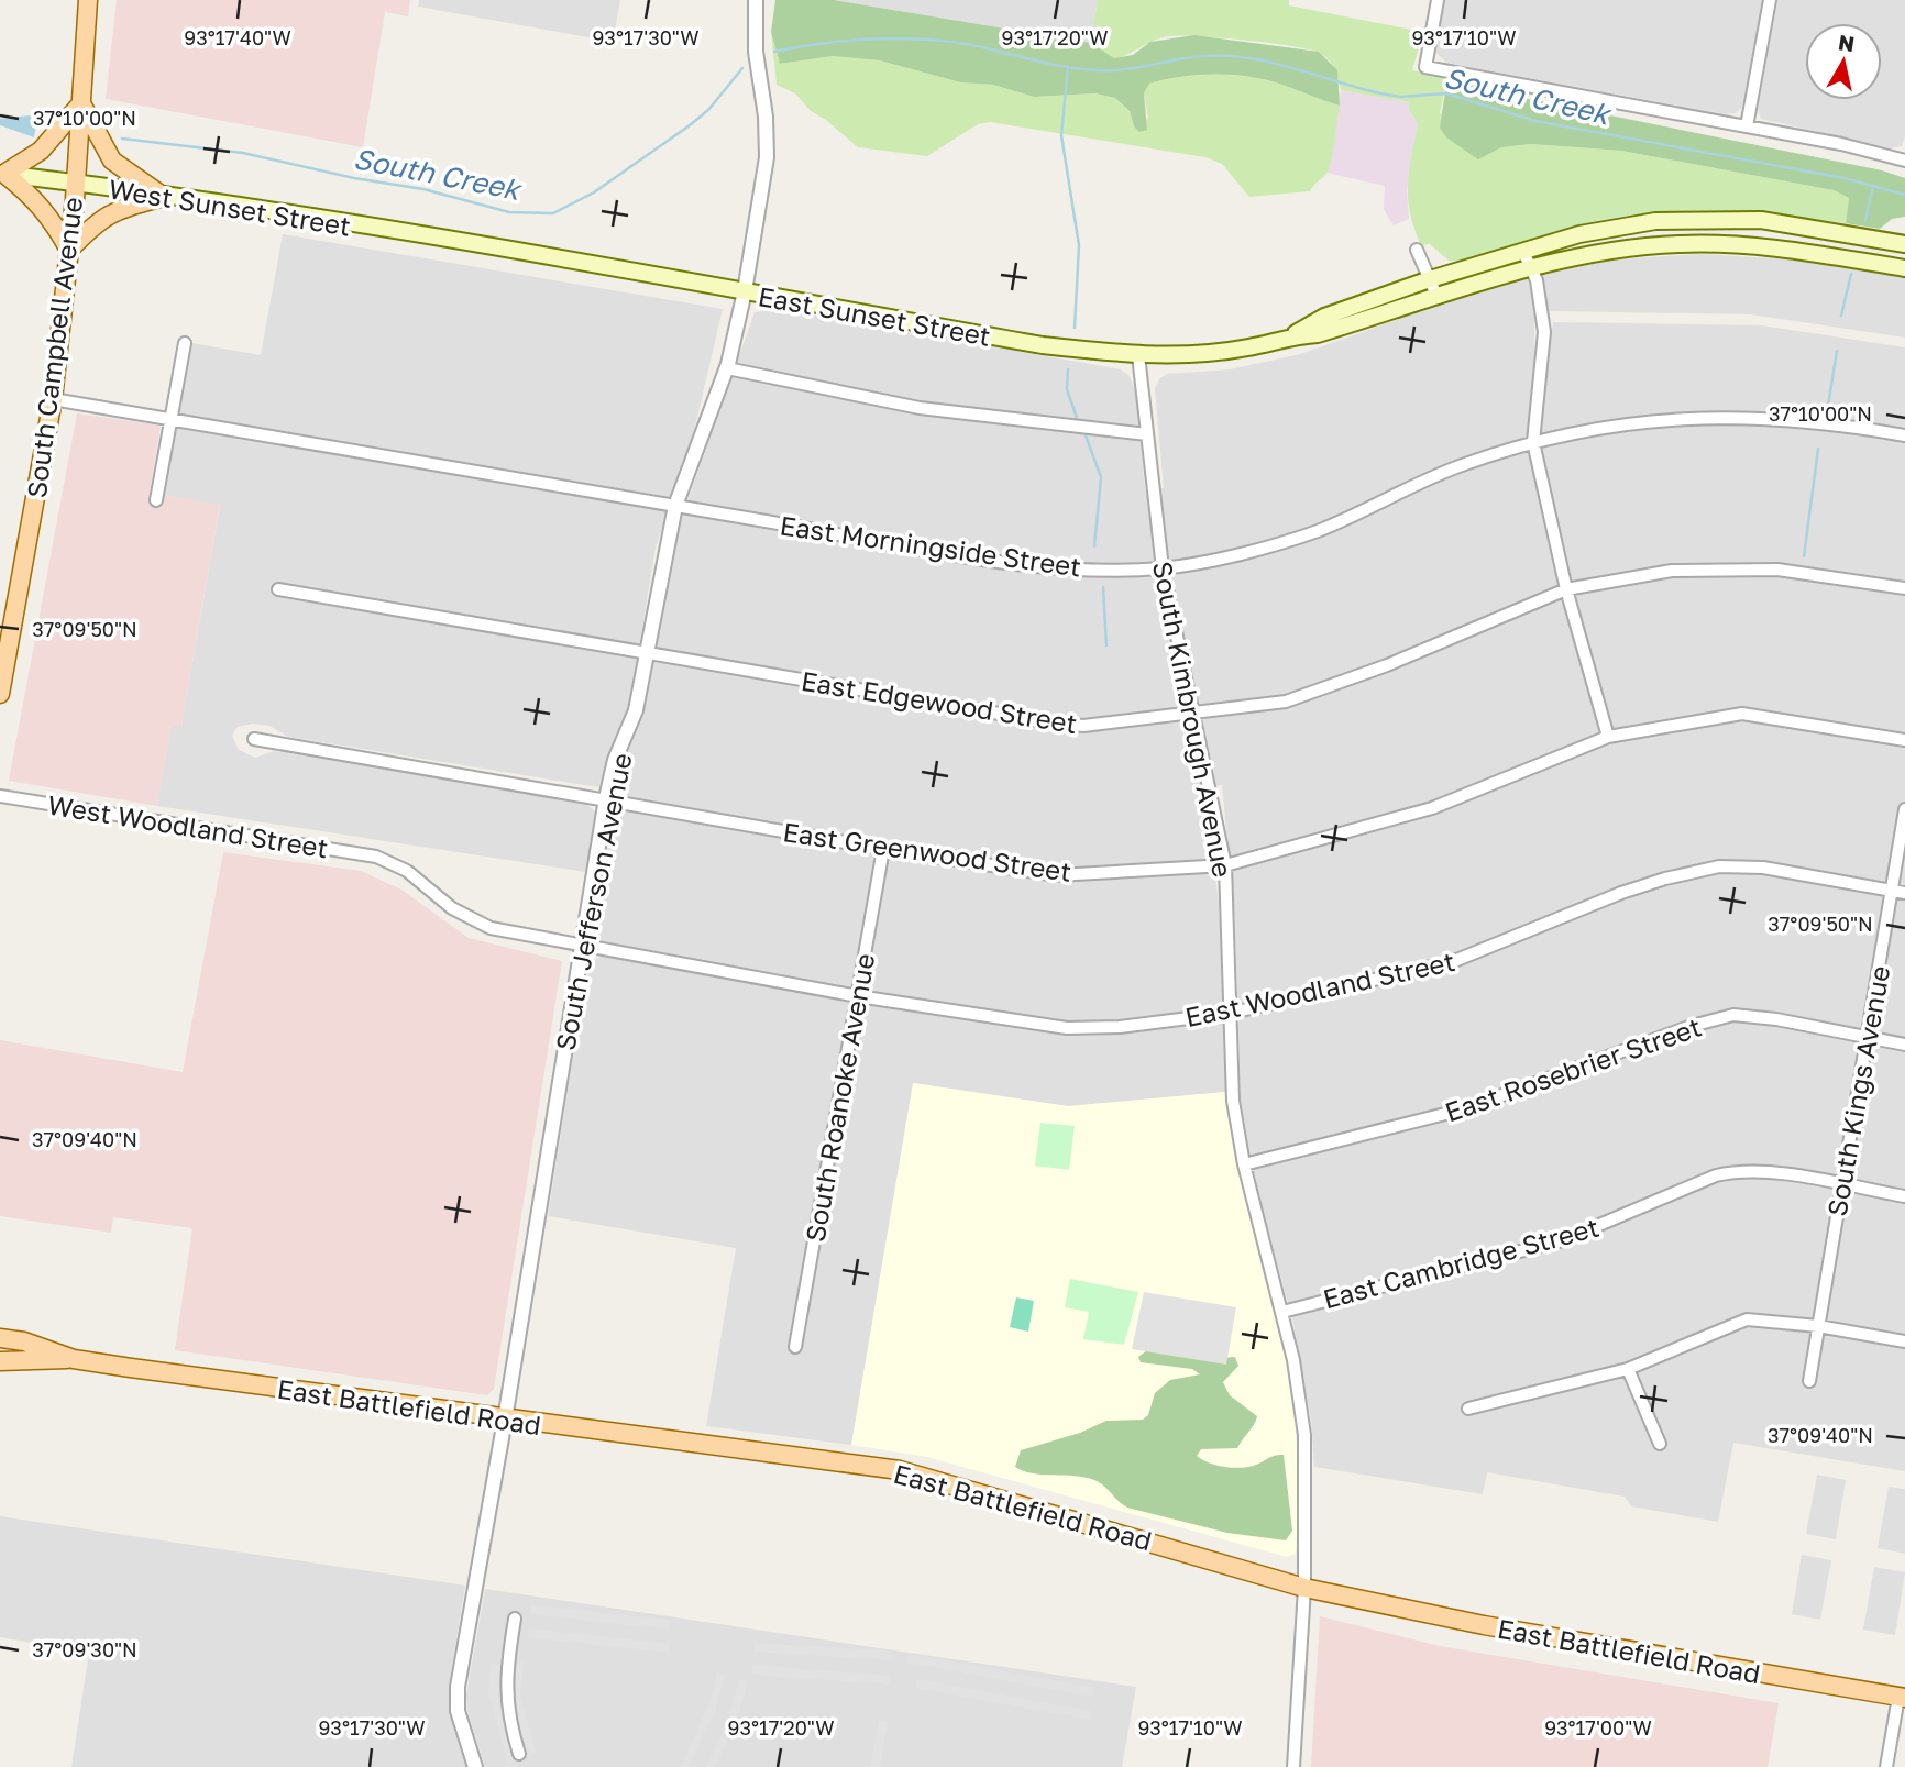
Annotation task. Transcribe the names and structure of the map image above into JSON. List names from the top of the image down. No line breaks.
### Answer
{"streets":{"main road":["West Sunset Street","East Sunset Street","South Campbell Avenue","East Battlefield Road"],"street":["East Morningside Street","East Edgewood Street","South Kimbrough Avenue","West Woodland Street","East Greenwood Street","South Jefferson Avenue","East Woodland Street","East Rosebrier Street","South Kings Avenue","South Roanoke Avenue","East Cambridge Street"]},"crossings":[["West Sunset Street","East Sunset Street"],["West Sunset Street","South Campbell Avenue"],["East Sunset Street","South Kimbrough Avenue"],["East Sunset Street","South Jefferson Avenue"],["South Campbell Avenue","East Morningside Street"],["East Morningside Street","South Kimbrough Avenue"],["East Morningside Street","South Jefferson Avenue"],["East Edgewood Street","South Kimbrough Avenue"],["East Edgewood Street","South Jefferson Avenue"],["South Kimbrough Avenue","East Greenwood Street"],["South Kimbrough Avenue","East Woodland Street"],["South Kimbrough Avenue","East Rosebrier Street"],["South Kimbrough Avenue","East Cambridge Street"],["South Kimbrough Avenue","East Battlefield Road"],["West Woodland Street","East Woodland Street"],["East Greenwood Street","South Jefferson Avenue"],["East Greenwood Street","South Roanoke Avenue"],["South Jefferson Avenue","East Woodland Street"],["South Jefferson Avenue","East Battlefield Road"],["East Woodland Street","South Kings Avenue"],["East Woodland Street","South Roanoke Avenue"],["East Rosebrier Street","South Kings Avenue"],["South Kings Avenue","East Cambridge Street"]],"water":["South Creek"],"north":"top","coordinates":["93°17'40\"W","93°17'30\"W","93°17'20\"W","93°17'10\"W","37°10'00\"N","37°09'50\"N","37°09'40\"N","37°09'30\"N","93°17'00\"W"]}
